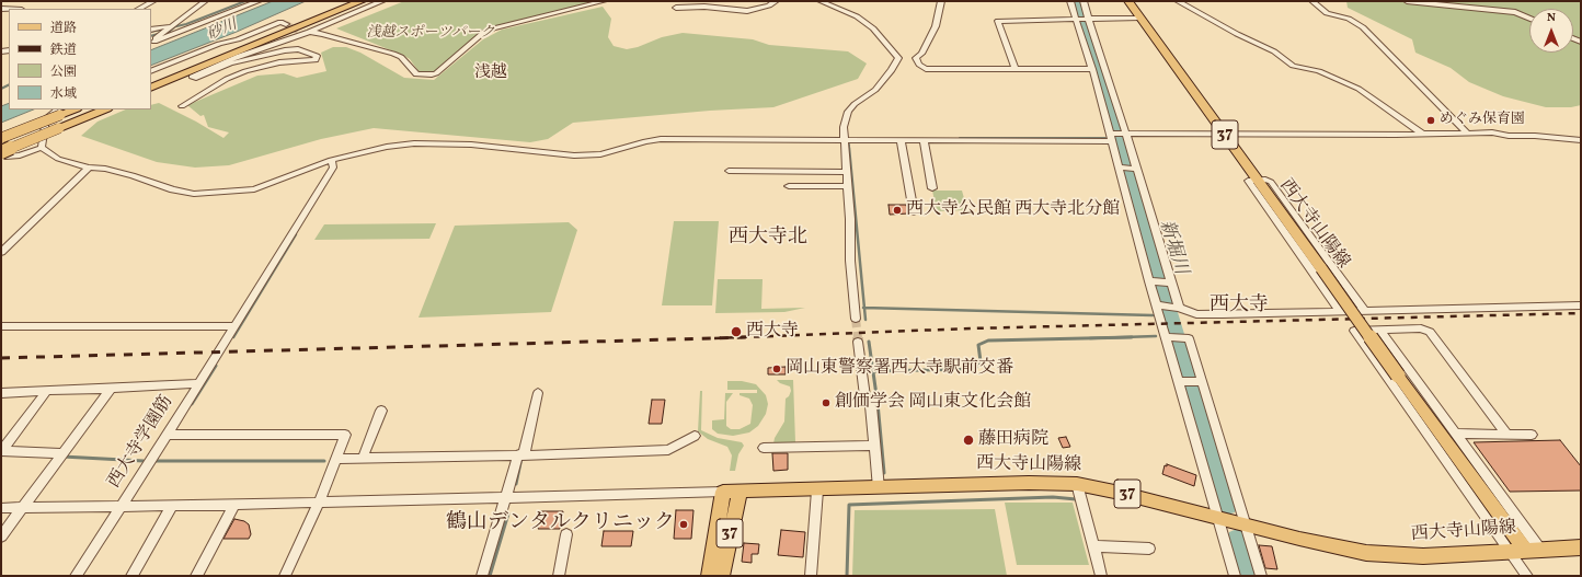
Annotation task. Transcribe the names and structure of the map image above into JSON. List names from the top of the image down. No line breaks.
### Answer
{"streets":{"main road":["37","西大寺山陽線"],"street":["西大寺学園筋"]},"crossings":[["37","西大寺山陽線"]],"districts":["浅越","西大寺北","西大寺"],"water":["砂川","新堀川"],"parks":["浅越スポーツパーク"],"places":["めぐみ保育園","西大寺公民館 西大寺北分館","西大寺","岡山東警察署西大寺駅前交番","創価学会 岡山東文化会館","藤田病院","鶴山デンタルクリニック"],"legend":["道路","鉄道","公園","水域"],"north":"top"}
